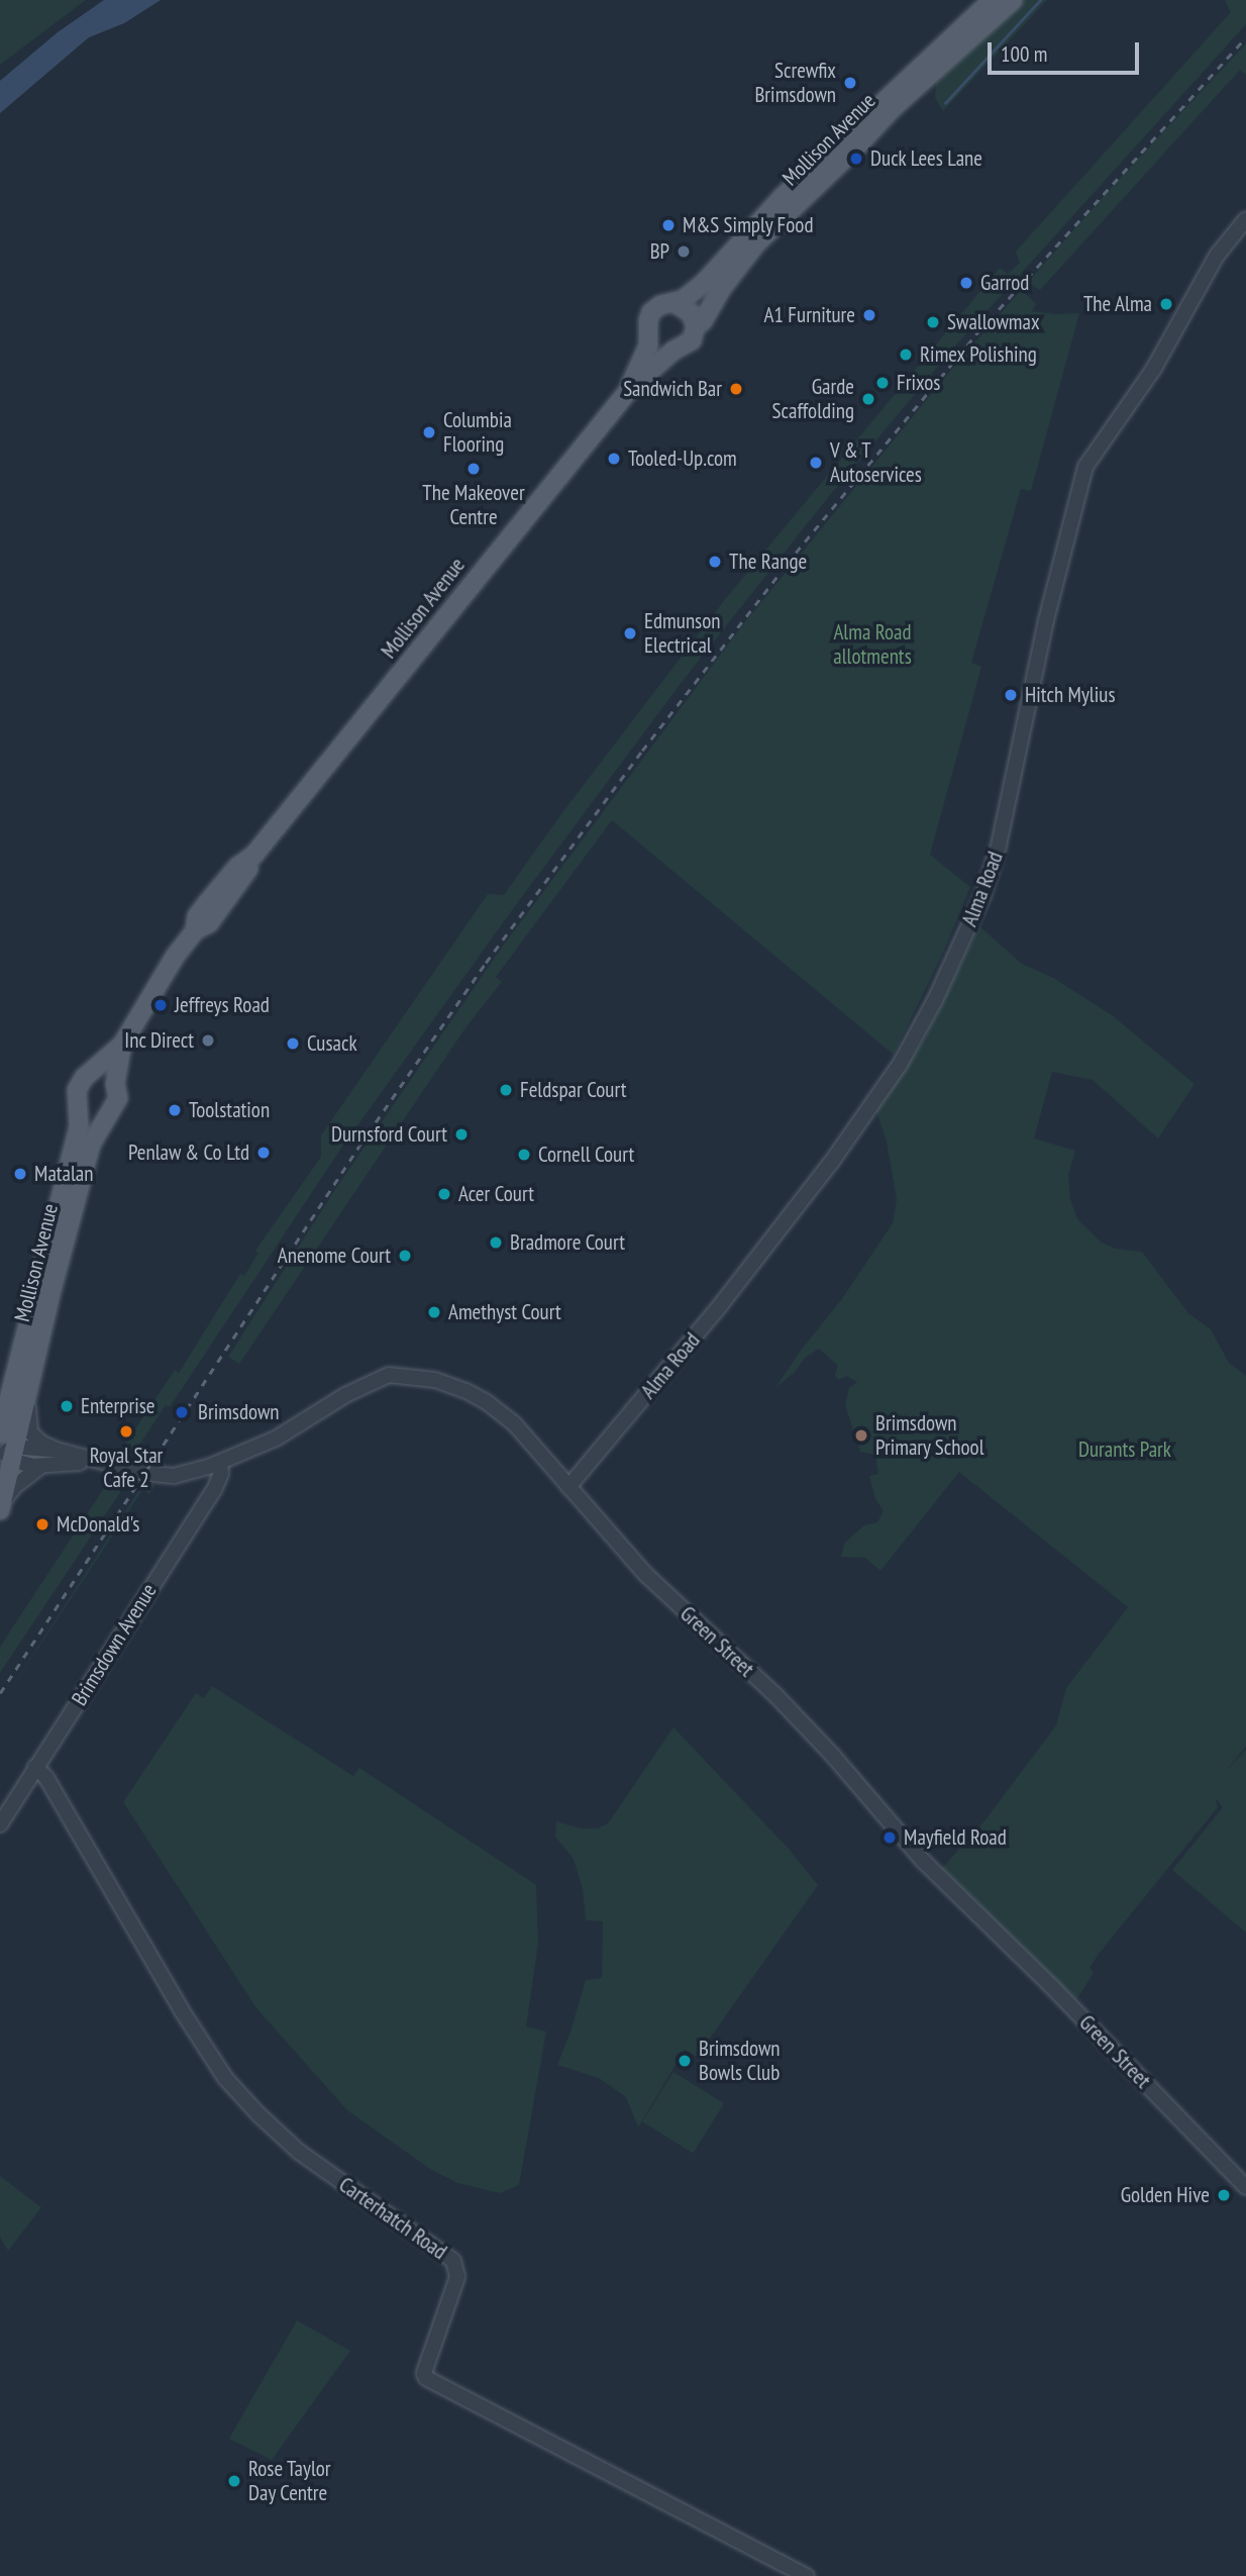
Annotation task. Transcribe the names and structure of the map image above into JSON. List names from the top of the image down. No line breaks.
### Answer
{"streets":{"main road":["Mollison Avenue"],"street":["Alma Road","Green Street","Brimsdown Avenue","Carterhatch Road"]},"crossings":[["Mollison Avenue","Green Street"],["Alma Road","Green Street"],["Green Street","Brimsdown Avenue"],["Brimsdown Avenue","Carterhatch Road"]],"parks":["Alma Road allotments","Durants Park"],"places":["Screwfix Brimsdown","Duck Lees Lane","M&S Simply Food","BP","Garrod","The Alma","A1 Furniture","Swallowmax","Rimex Polishing","Frixos","Sandwich Bar","Garde Scaffolding","Columbia Flooring","Tooled-Up.com","V & T Autoservices","The Makeover Centre","The Range","Edmunson Electrical","Hitch Mylius","Jeffreys Road","Inc Direct","Cusack","Feldspar Court","Toolstation","Durnsford Court","Penlaw & Co Ltd","Cornell Court","Matalan","Acer Court","Bradmore Court","Anenome Court","Amethyst Court","Enterprise","Brimsdown","Royal Star Cafe 2","Brimsdown Primary School","McDonald's","Mayfield Road","Brimsdown Bowls Club","Golden Hive","Rose Taylor Day Centre"],"scale_bar":"100 m"}
